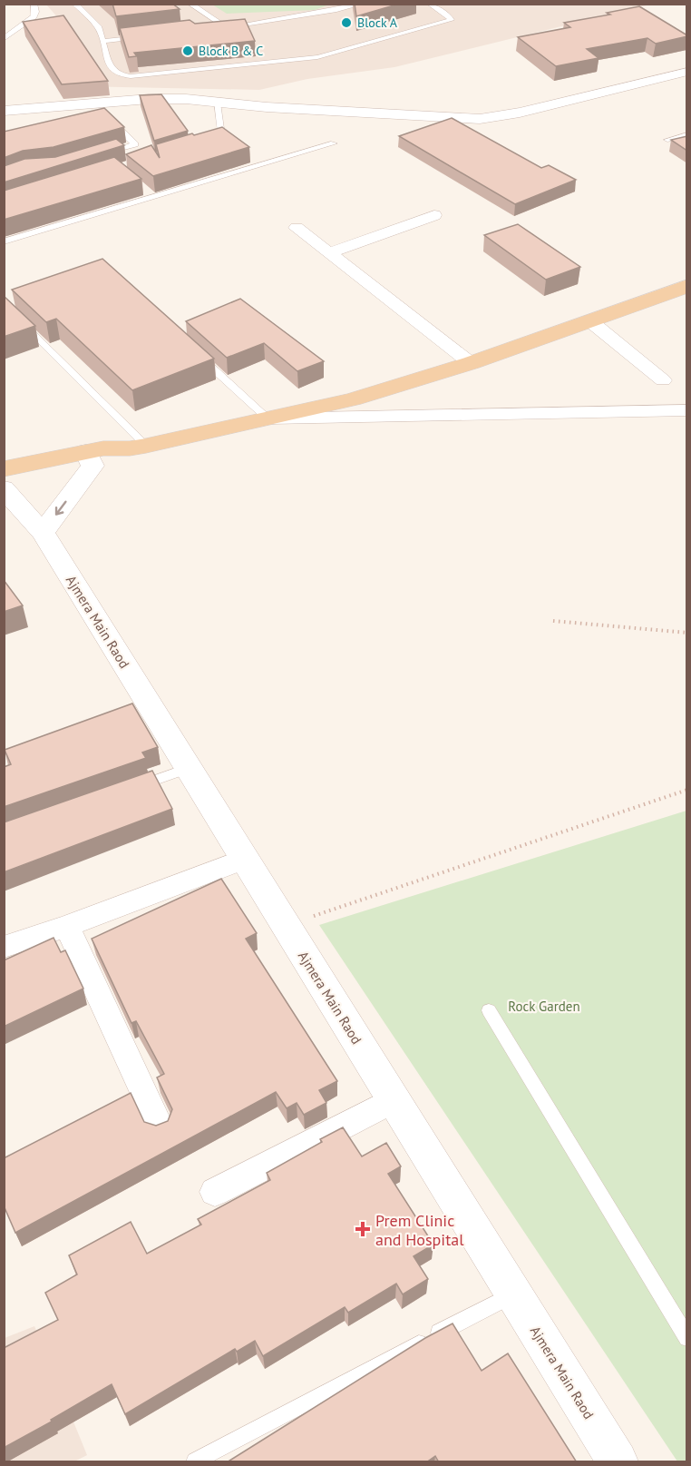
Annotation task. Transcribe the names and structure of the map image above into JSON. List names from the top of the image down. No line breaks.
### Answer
{"streets":{"street":["Ajmera Main Raod"]},"parks":["Rock Garden"],"places":{"other":["Block A","Block B & C"],"health":["Prem Clinic and Hospital"]}}
